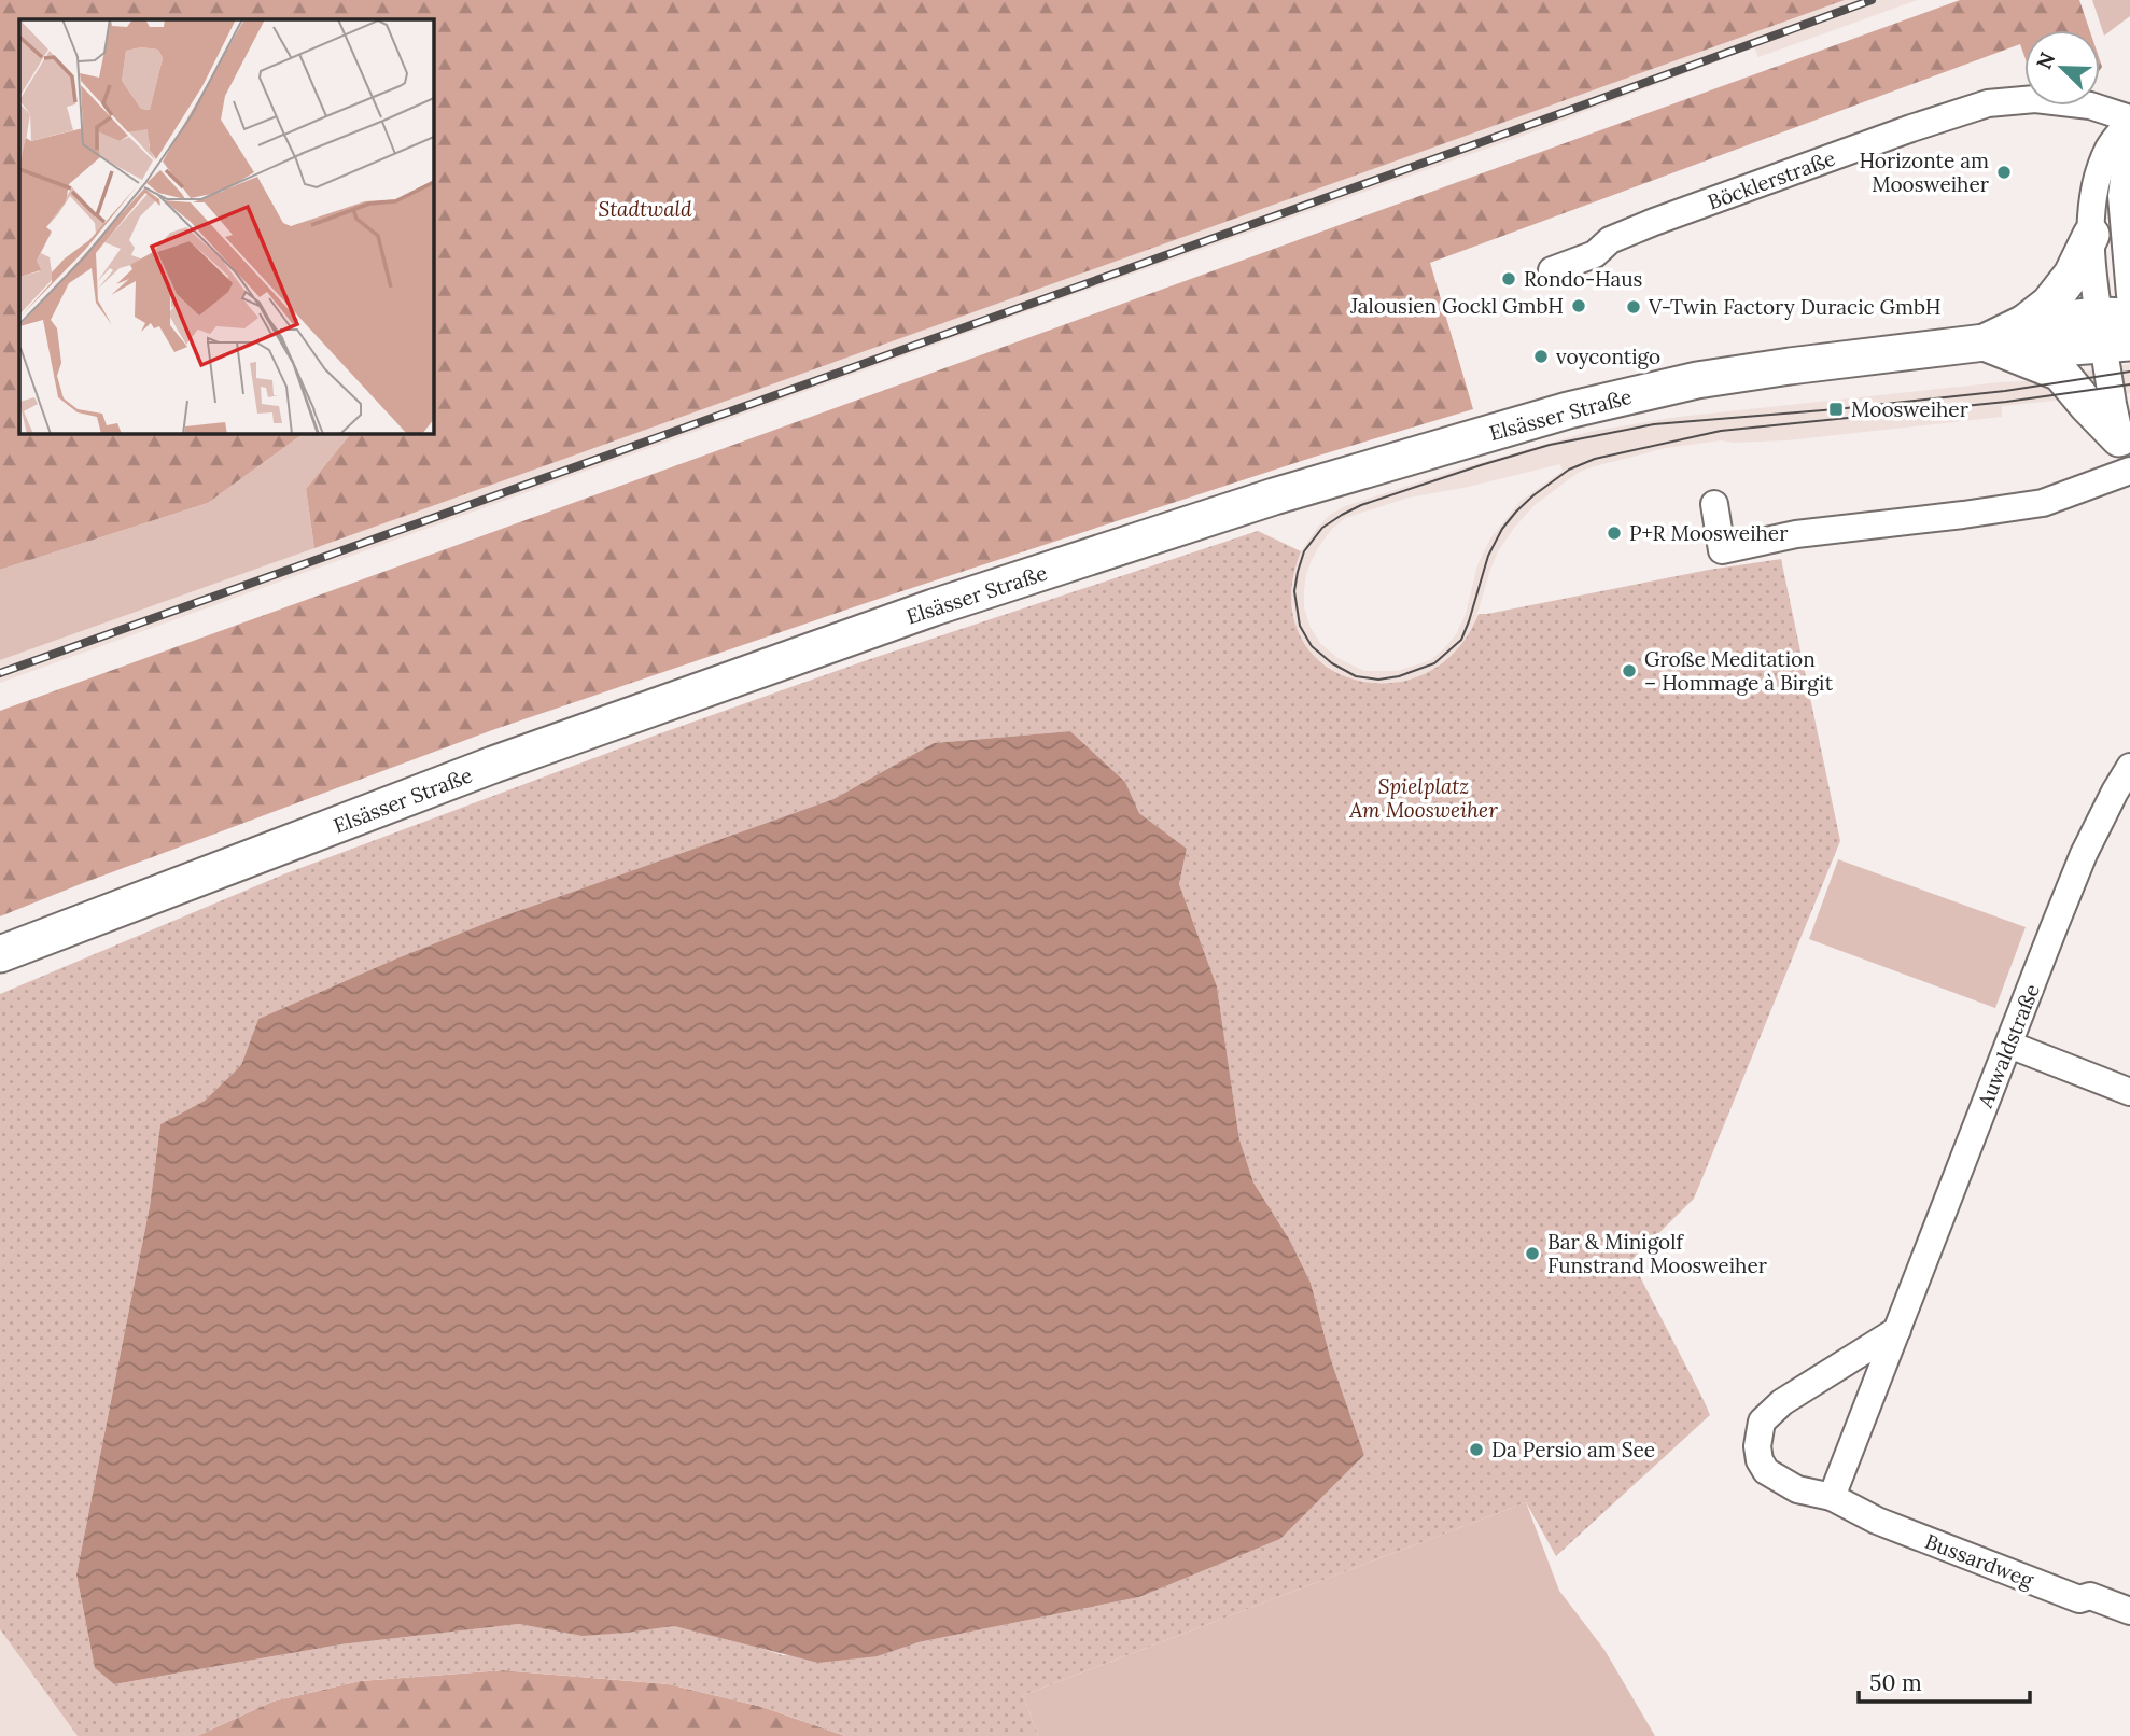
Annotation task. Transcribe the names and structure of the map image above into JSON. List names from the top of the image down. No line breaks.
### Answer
{"streets":{"main road":["Elsässer Straße"],"street":["Böcklerstraße","Auwaldstraße","Bussardweg"]},"crossings":[["Auwaldstraße","Bussardweg"]],"parks":["Stadtwald","Spielplatz Am Moosweiher"],"places":{"other":["Horizonte am Moosweiher","Rondo-Haus","Jalousien Gockl GmbH","V-Twin Factory Duracic GmbH","voycontigo","P+R Moosweiher","Große Meditation – Hommage à Birgit","Bar & Minigolf Funstrand Moosweiher","Da Persio am See"],"transit":["Moosweiher"]},"scale_bar":"50 m","north":"top left"}
